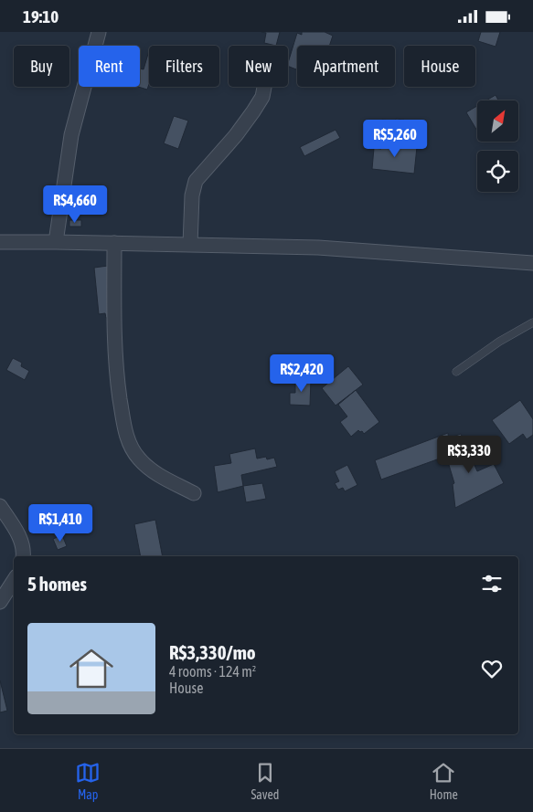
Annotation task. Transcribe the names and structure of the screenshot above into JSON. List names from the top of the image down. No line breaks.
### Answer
{"north":"top right","page":{"status":"19:10","chip":["Buy","Rent","Filters","New","Apartment","House"],"price":["R$5,260","R$4,660","R$2,420","R$3,330","R$1,410"],"heading":"5 homes","list":[{"name":"R$3,330/mo","note":"4 rooms · 124 m² · House"}],"tabs":["Map","Saved","Home"]}}
